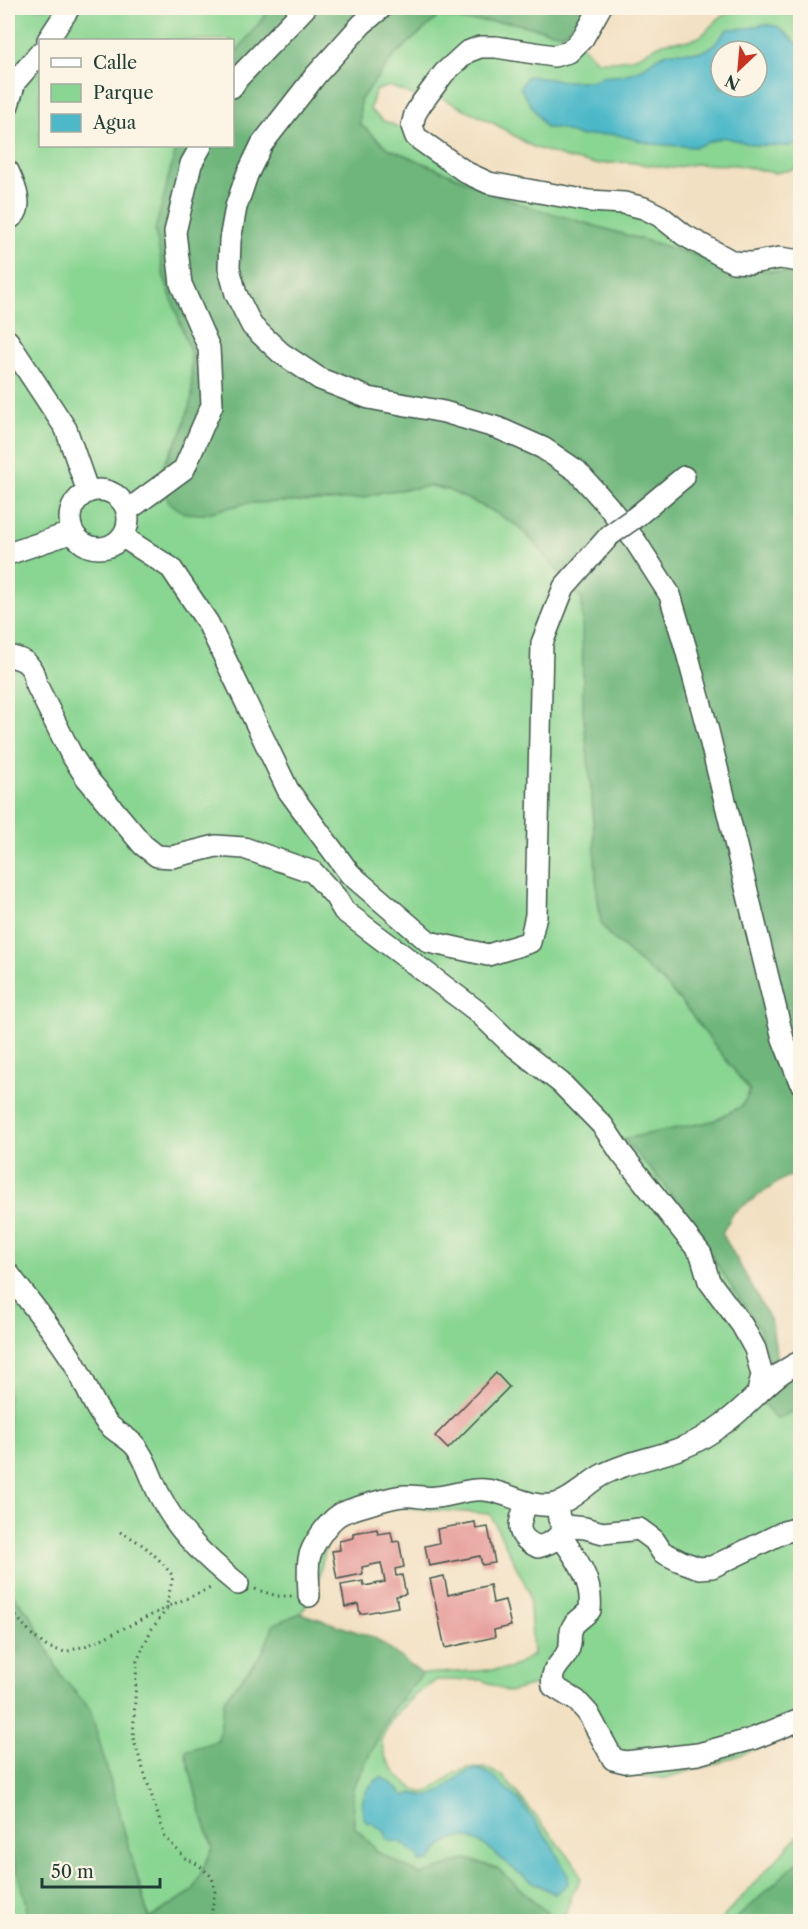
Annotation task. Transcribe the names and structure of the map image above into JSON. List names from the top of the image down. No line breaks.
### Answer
{"legend":["Calle","Parque","Agua"],"scale_bar":"50 m","north":"bottom left"}
